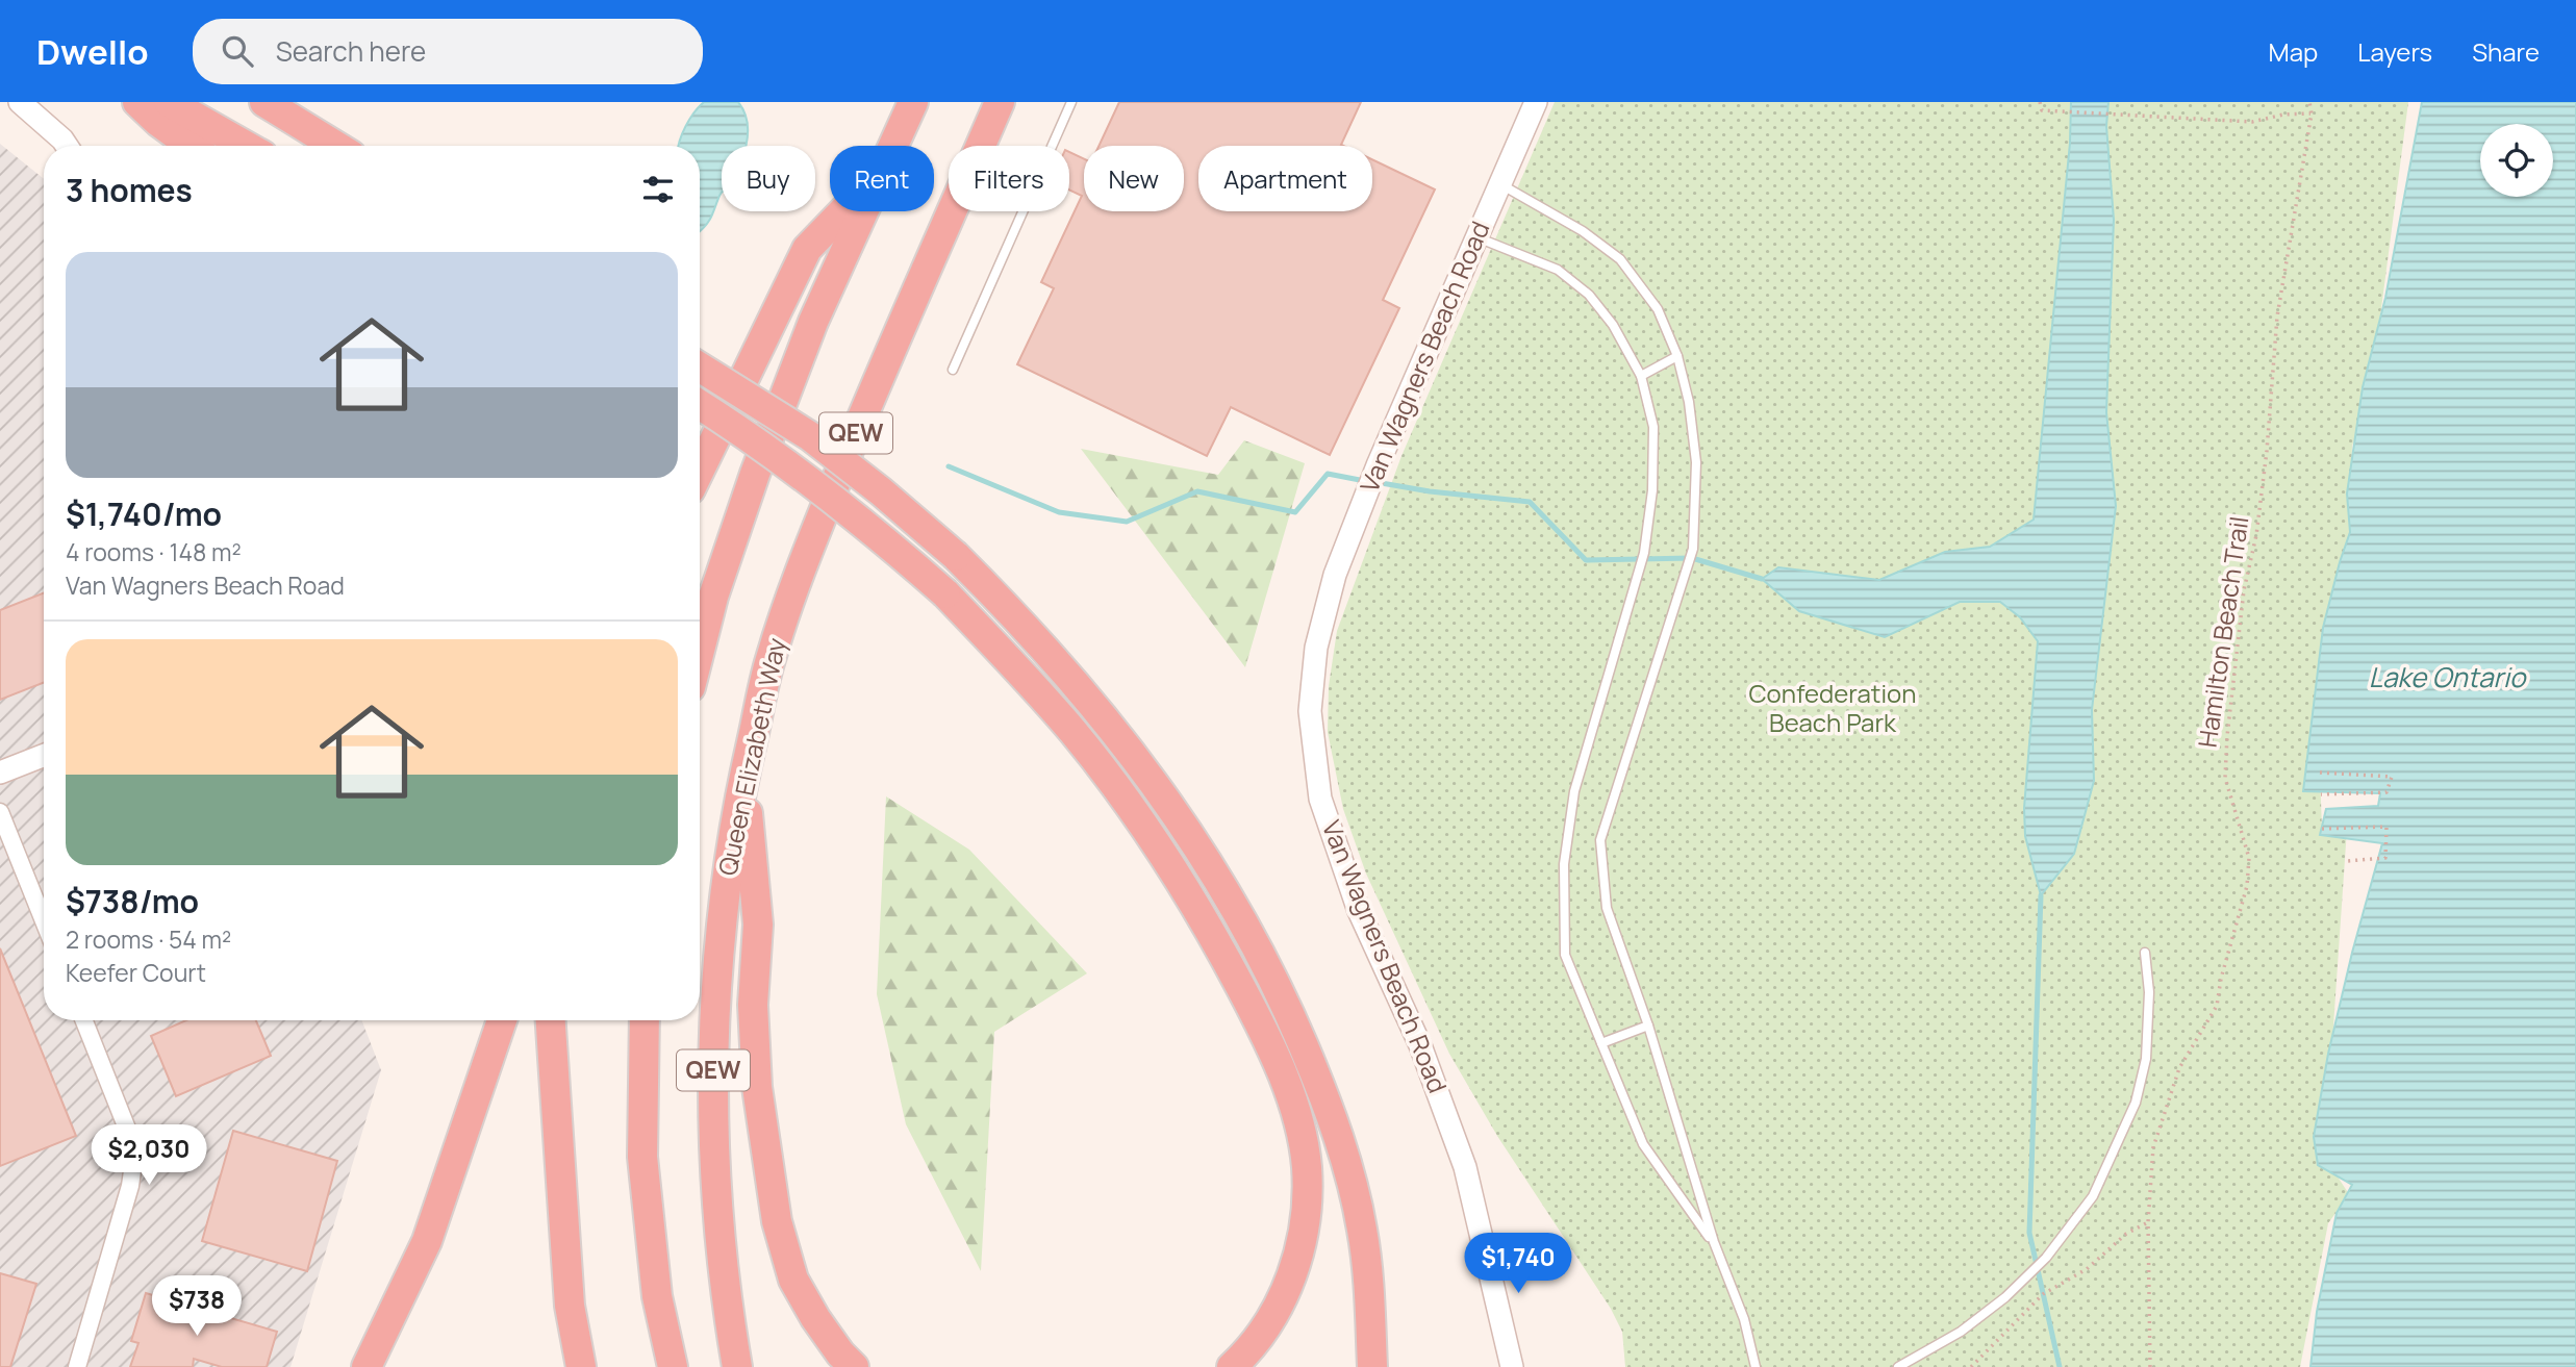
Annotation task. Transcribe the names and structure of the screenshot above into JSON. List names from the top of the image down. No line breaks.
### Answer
{"streets":{"highway":["QEW","Queen Elizabeth Way"],"street":["Van Wagners Beach Road"],"path":["Hamilton Beach Trail"]},"water":["Lake Ontario"],"parks":["Confederation Beach Park"],"page":{"header":"Dwello","search":"Search here","nav":["Map","Layers","Share"],"chip":["Buy","Rent","Filters","New","Apartment"],"heading":"3 homes","list":[{"name":"$1,740/mo","note":"4 rooms · 148 m² · Van Wagners Beach Road"},{"name":"$738/mo","note":"2 rooms · 54 m² · Keefer Court"}],"price":["$2,030","$1,740","$738"]}}
